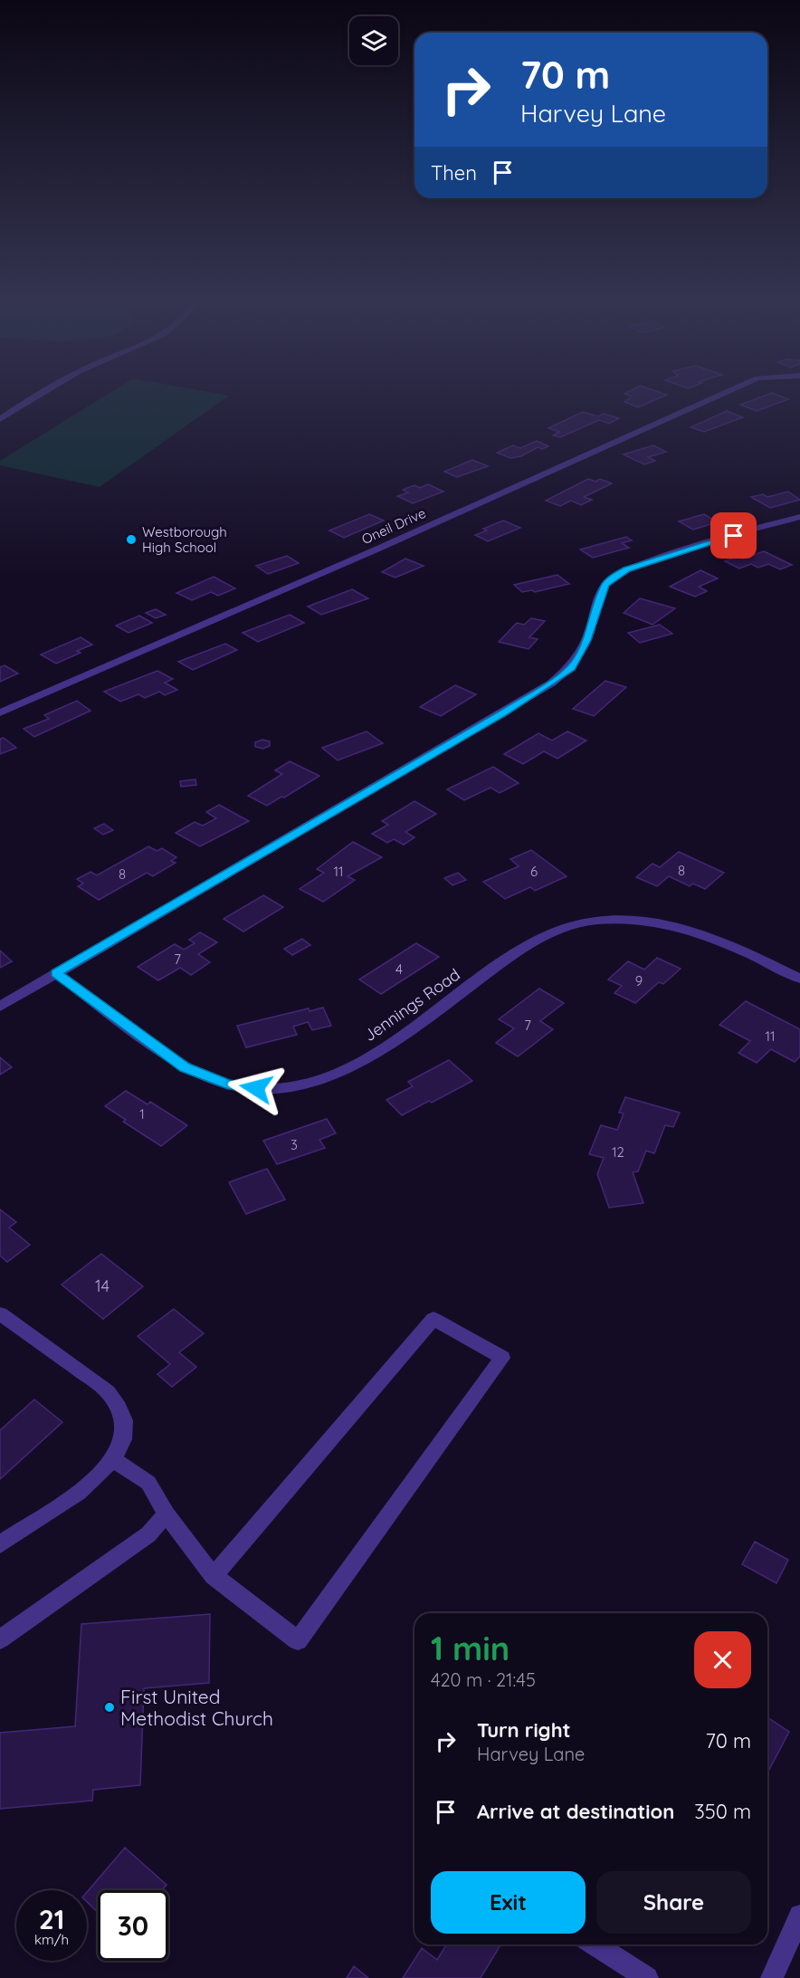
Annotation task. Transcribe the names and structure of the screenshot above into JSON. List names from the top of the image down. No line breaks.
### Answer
{"streets":{"street":["Oneil Drive","Jennings Road"]},"places":["Westborough High School","First United Methodist Church"],"house_numbers":["8","11","6","8","7","4","9","7","11","1","3","12","14"],"page":{"turn":["70 m","Harvey Lane"],"then":"Then","heading":["1 min","420 m · 21:45"],"list":[{"name":"Turn right","note":"Harvey Lane","value":"70 m"},{"name":"Arrive at destination","value":"350 m"}],"buttons":["Exit","Share"],"speed":"21 km/h","limit":"30"}}
